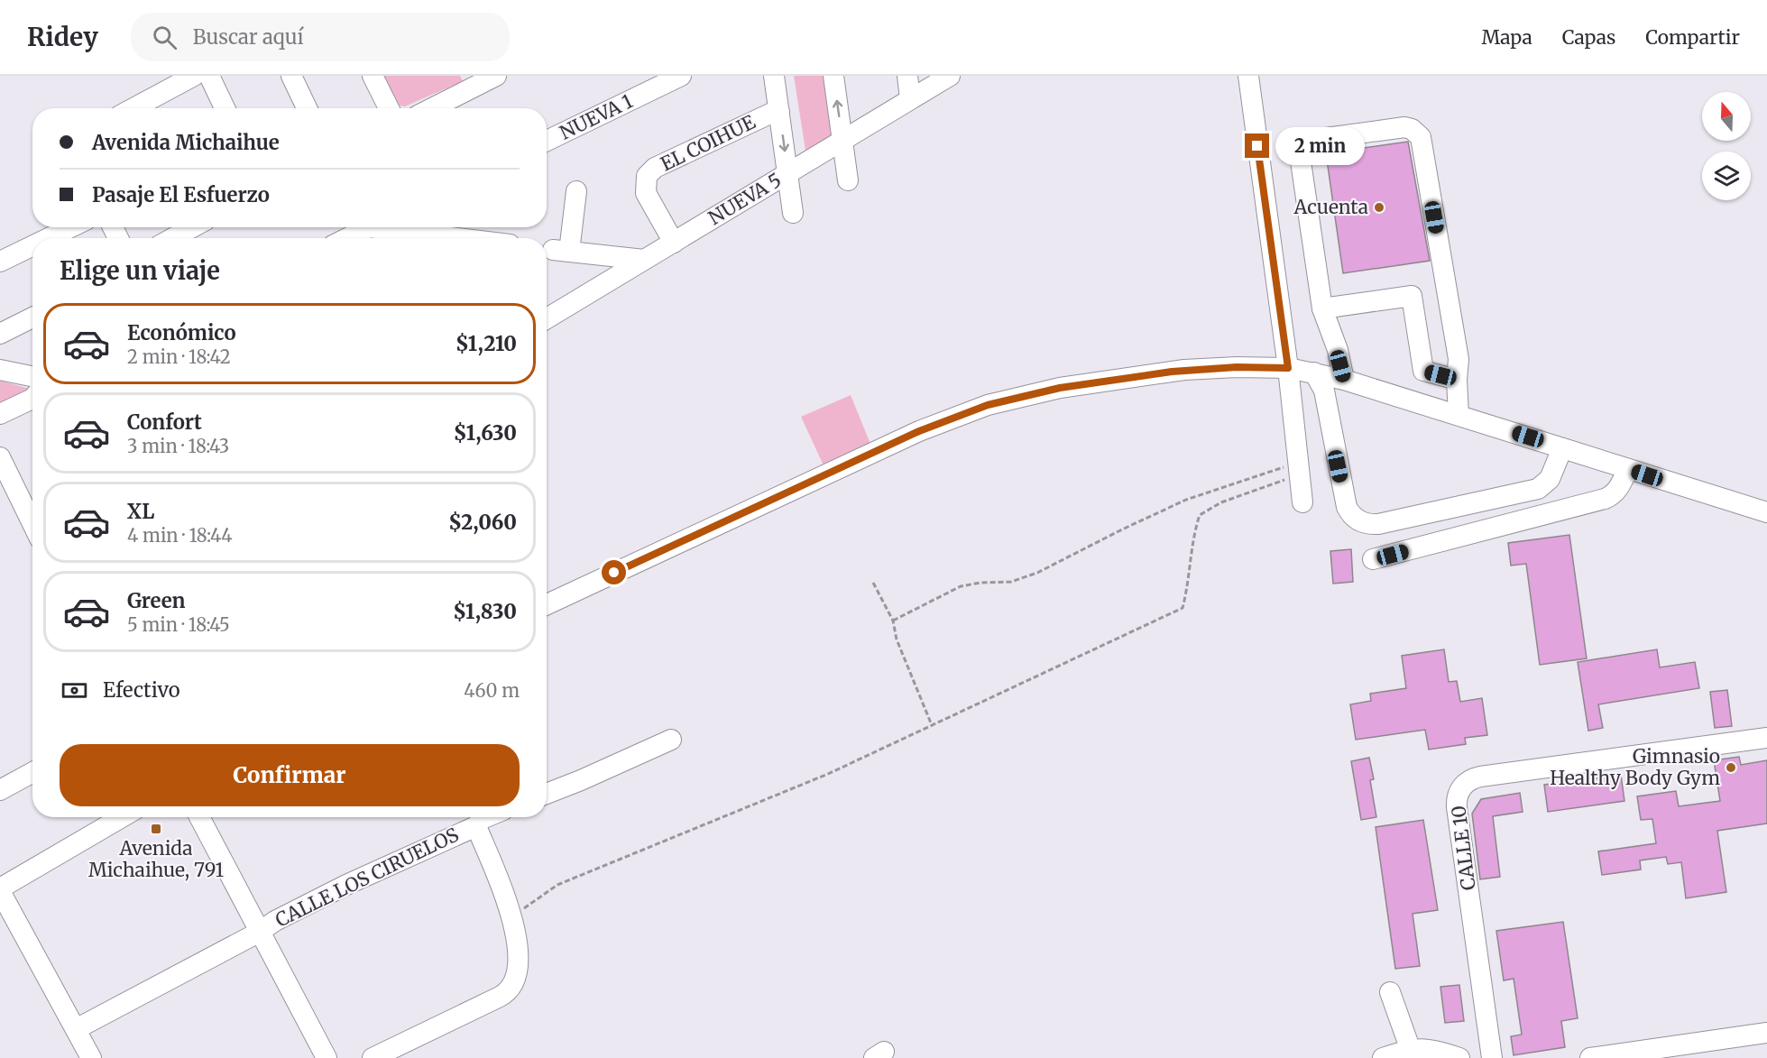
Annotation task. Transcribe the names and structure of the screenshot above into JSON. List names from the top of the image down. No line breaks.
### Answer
{"streets":{"street":["NUEVA 1","EL COIHUE","NUEVA 5","CALLE 10","CALLE LOS CIRUELOS"]},"crossings":[["EL COIHUE","NUEVA 5"]],"places":{"other":["Acuenta","Gimnasio Healthy Body Gym"],"transit":["Avenida Michaihue, 791"]},"north":"top","page":{"header":"Ridey","search":"Buscar aquí","nav":["Mapa","Capas","Compartir"],"banner":["Avenida Michaihue","Pasaje El Esfuerzo"],"bubble":"2 min","heading":"Elige un viaje","list":[{"name":"Económico","note":"2 min · 18:42","value":"$1,210"},{"name":"Confort","note":"3 min · 18:43","value":"$1,630"},{"name":"XL","note":"4 min · 18:44","value":"$2,060"},{"name":"Green","note":"5 min · 18:45","value":"$1,830"}],"pay":["Efectivo","460 m"],"buttons":"Confirmar"}}
